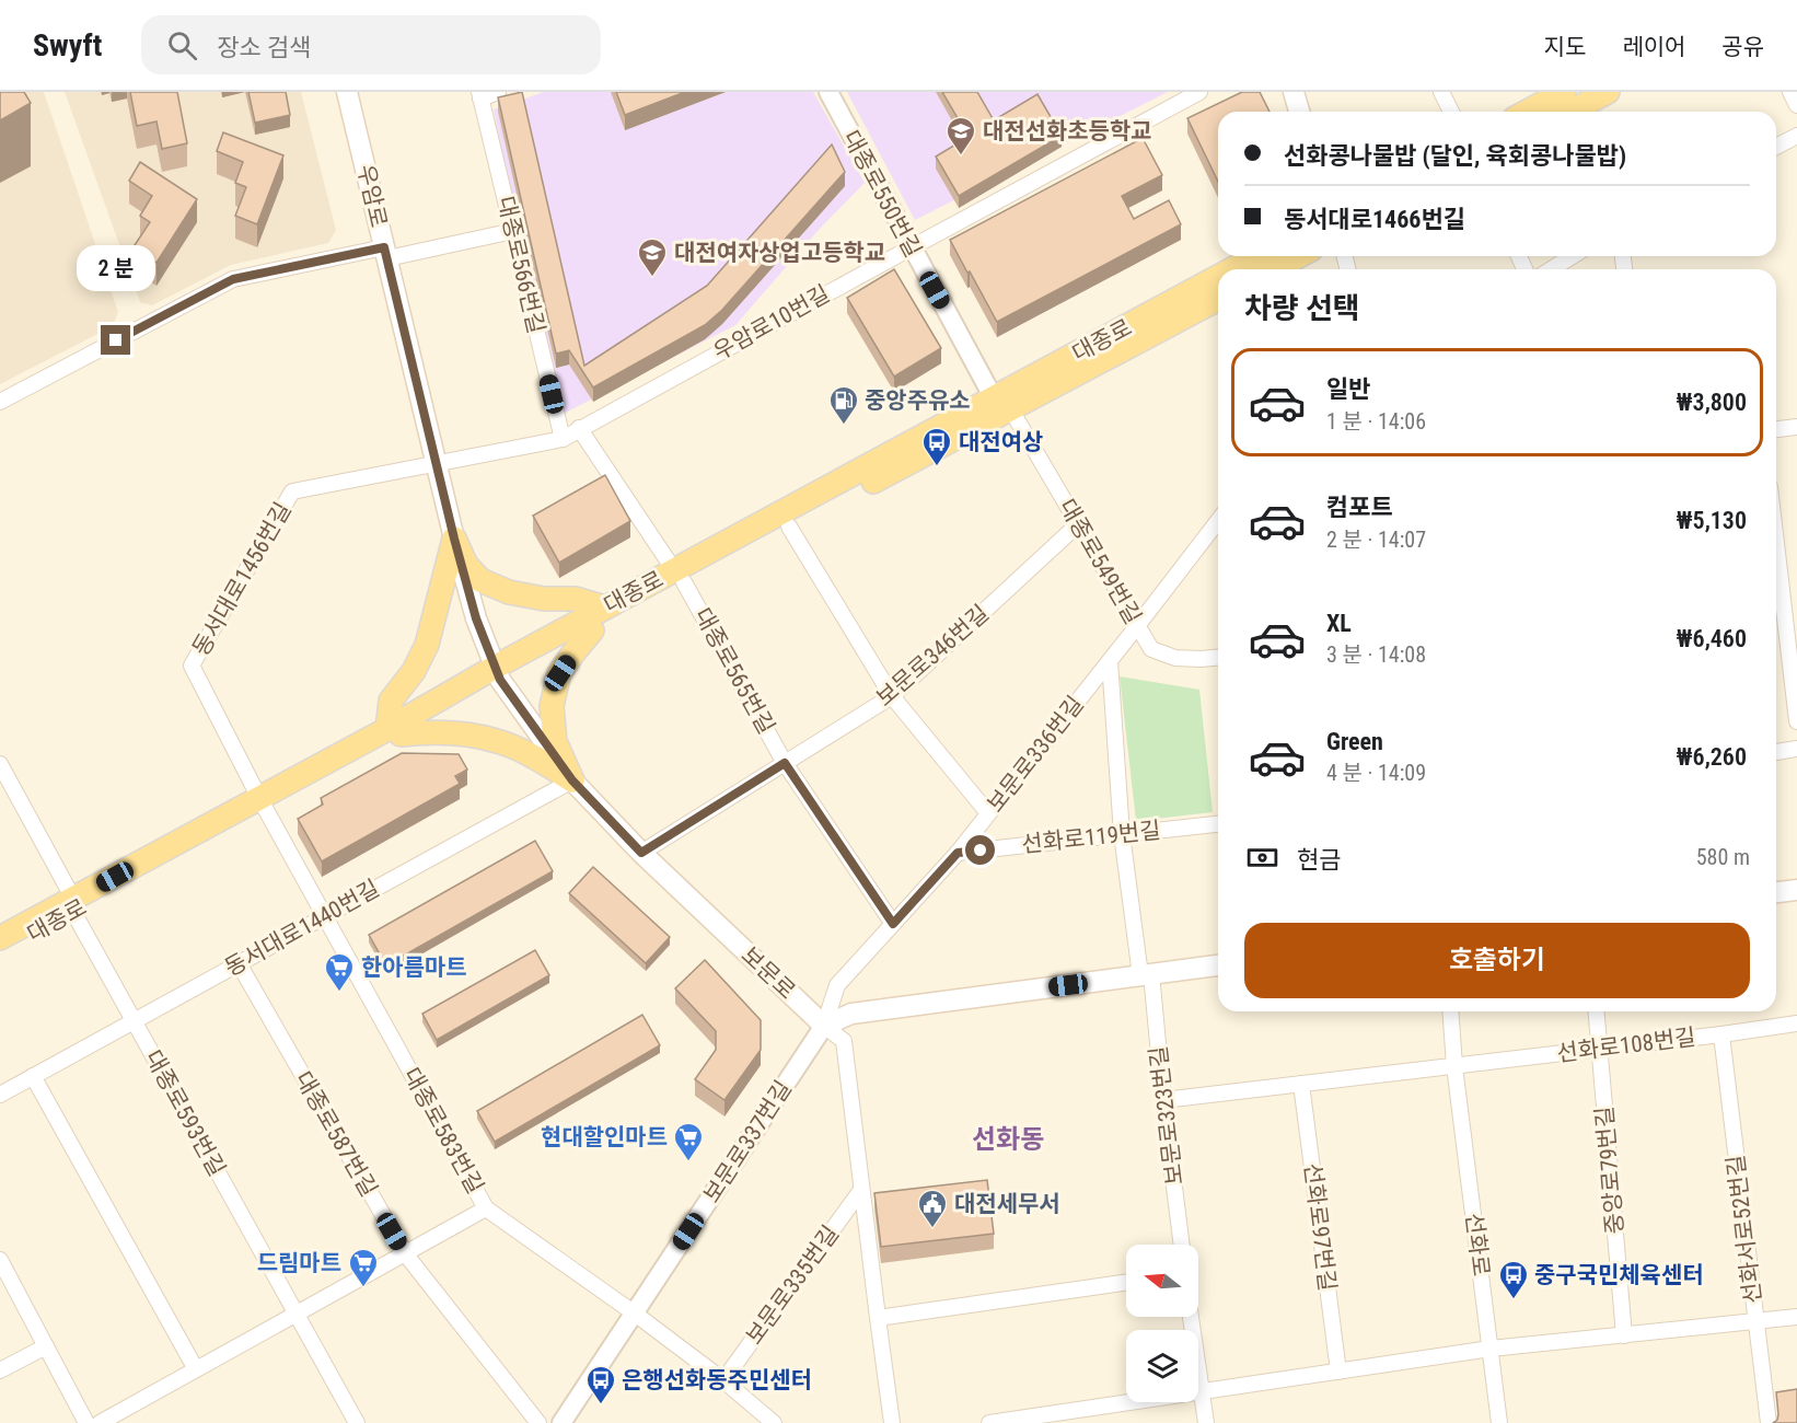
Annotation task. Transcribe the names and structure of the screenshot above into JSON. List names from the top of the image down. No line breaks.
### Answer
{"streets":{"main road":["우암로","대종로","보문로"],"street":["대종로550번길","대종로566번길","우암로10번길","대종로549번길","동서대로1456번길","보문로346번길","대종로565번길","보문로336번길","선화로119번길","동서대로1440번길","선화로108번길","대종로593번길","보문로323번길","대종로583번길","대종로587번길","보문로337번길","중앙로79번길","선화로97번길","선화서로52번길","선화로","보문로335번길"]},"crossings":[["대종로550번길","우암로10번길"],["대종로550번길","대종로"],["대종로550번길","대종로549번길"],["우암로","우암로10번길"],["우암로","대종로"],["우암로","동서대로1456번길"],["우암로","보문로"],["대종로566번길","우암로10번길"],["우암로10번길","동서대로1456번길"],["대종로","대종로549번길"],["대종로","동서대로1456번길"],["대종로","대종로565번길"],["대종로","보문로"],["대종로","대종로593번길"],["대종로","대종로583번길"],["대종로549번길","보문로346번길"],["대종로549번길","보문로336번길"],["동서대로1456번길","대종로583번길"],["보문로346번길","대종로565번길"],["보문로346번길","보문로"],["대종로565번길","보문로336번길"],["보문로336번길","선화로119번길"],["보문로336번길","보문로"],["보문로336번길","보문로337번길"],["보문로336번길","보문로335번길"],["동서대로1440번길","보문로"],["동서대로1440번길","대종로593번길"],["동서대로1440번길","대종로583번길"],["동서대로1440번길","대종로587번길"],["보문로","보문로337번길"],["보문로","보문로335번길"],["선화로108번길","중앙로79번길"],["선화로108번길","선화서로52번길"],["선화로108번길","선화로"],["대종로583번길","보문로337번길"],["대종로583번길","보문로335번길"],["보문로337번길","보문로335번길"]],"districts":["선화동"],"places":{"school or university":["대전선화초등학교","대전여자상업고등학교"],"fuel station":["중앙주유소"],"bus stop":["대전여상","중구국민체육센터","은행선화동주민센터"],"supermarket":["한아름마트","현대할인마트","드림마트"],"public building":["대전세무서"]},"north":"left","page":{"header":"Swyft","search":"장소 검색","nav":["지도","레이어","공유"],"banner":["선화콩나물밥 (달인, 육회콩나물밥)","동서대로1466번길"],"bubble":"2 분","heading":"차량 선택","list":[{"name":"일반","note":"1 분 · 14:06","value":"₩3,800"},{"name":"컴포트","note":"2 분 · 14:07","value":"₩5,130"},{"name":"XL","note":"3 분 · 14:08","value":"₩6,460"},{"name":"Green","note":"4 분 · 14:09","value":"₩6,260"}],"pay":["현금","580 m"],"buttons":"호출하기"}}
